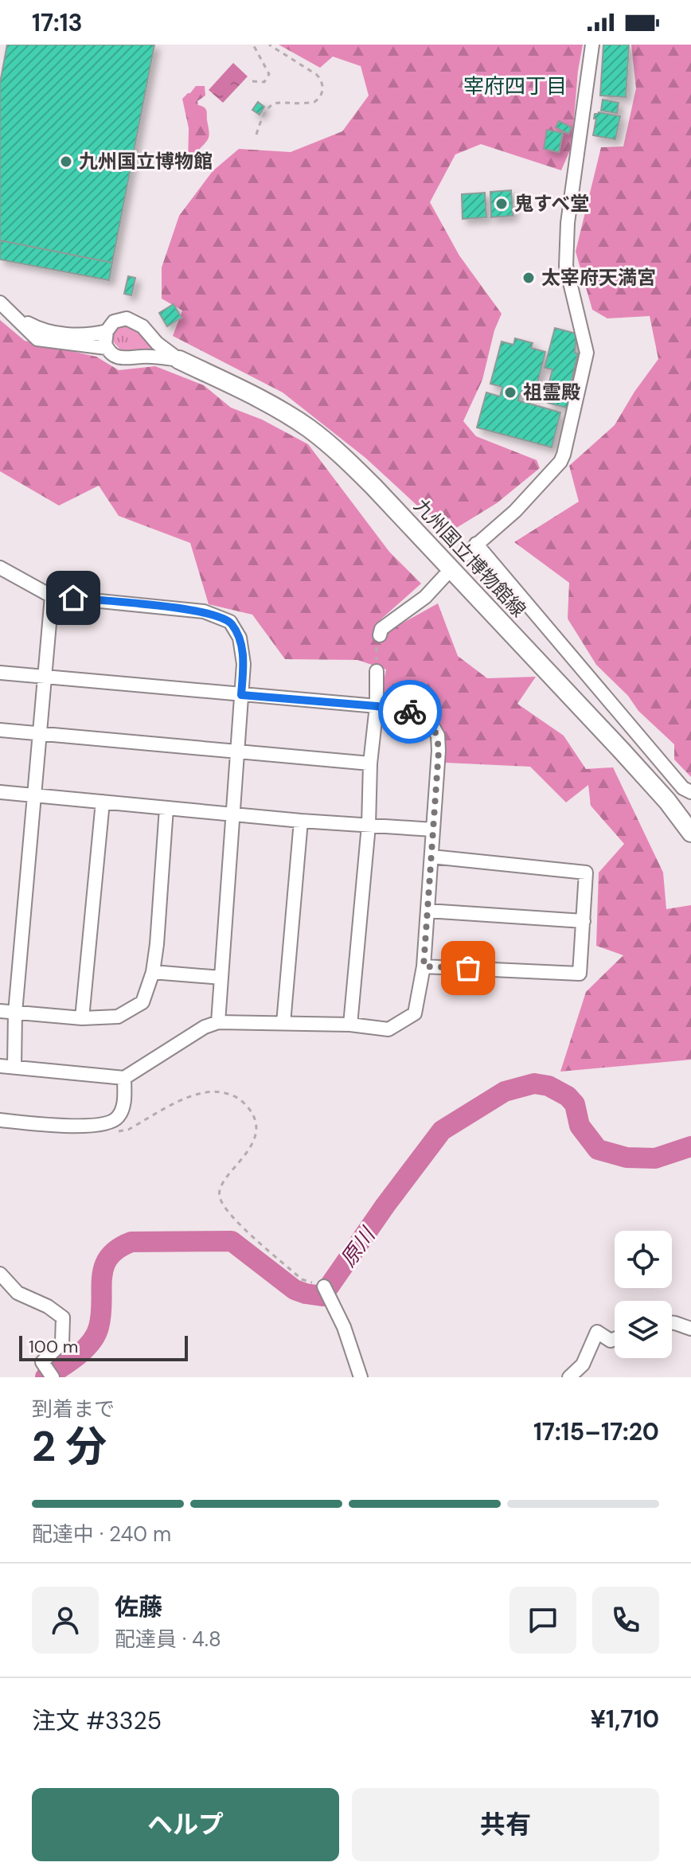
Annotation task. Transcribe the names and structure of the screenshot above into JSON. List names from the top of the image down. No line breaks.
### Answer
{"streets":{"main road":["九州国立博物館線"]},"districts":["宰府四丁目"],"water":["原川"],"places":["九州国立博物館","鬼すべ堂","太宰府天満宮","祖霊殿"],"scale_bar":"100 m","page":{"status":"17:13","scale":"100 m","heading":["2 分","到着まで","17:15–17:20"],"panel":["佐藤","配達員 · 4.8","注文 #3325","¥1,710"],"bar":"配達中 · 240 m","buttons":["ヘルプ","共有"]}}
